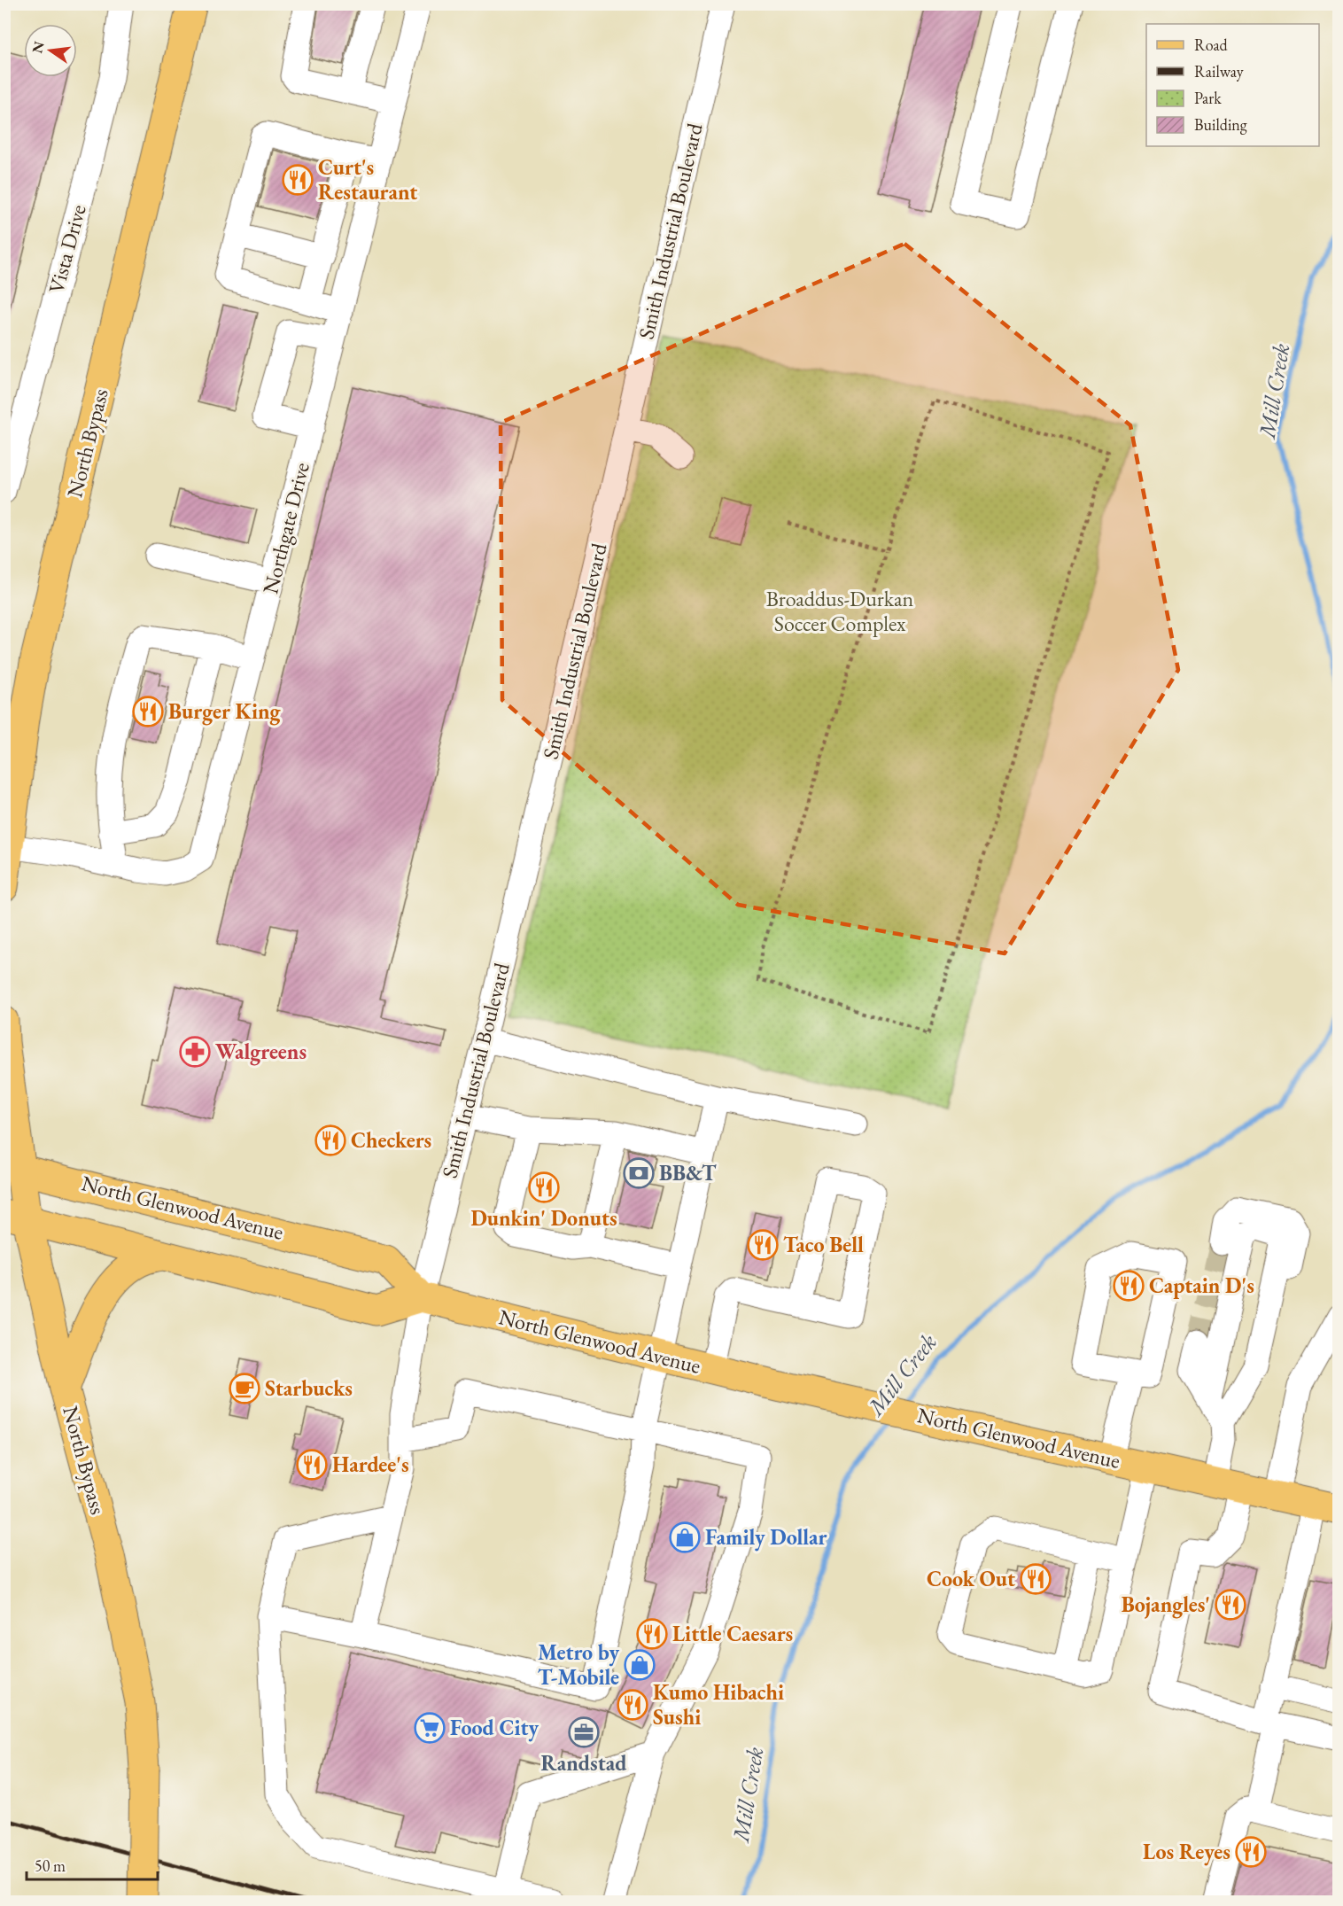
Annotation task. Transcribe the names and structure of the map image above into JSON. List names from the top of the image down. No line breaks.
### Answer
{"streets":{"main road":["North Bypass","North Glenwood Avenue"],"street":["Smith Industrial Boulevard","Vista Drive","Northgate Drive"]},"crossings":[["Smith Industrial Boulevard","North Glenwood Avenue"],["North Bypass","Northgate Drive"],["North Bypass","North Glenwood Avenue"]],"water":["Mill Creek"],"parks":["Broaddus-Durkan Soccer Complex"],"places":{"restaurant":["Curt's Restaurant","Burger King","Checkers","Dunkin' Donuts","Taco Bell","Captain D's","Hardee's","Cook Out","Bojangles'","Little Caesars","Kumo Hibachi Sushi","Los Reyes"],"pharmacy":["Walgreens"],"bank":["BB&T"],"cafe":["Starbucks"],"shop":["Family Dollar","Metro by T-Mobile"],"supermarket":["Food City"],"office":["Randstad"]},"legend":["Road","Railway","Park","Building"],"scale_bar":"50 m","north":"left"}
